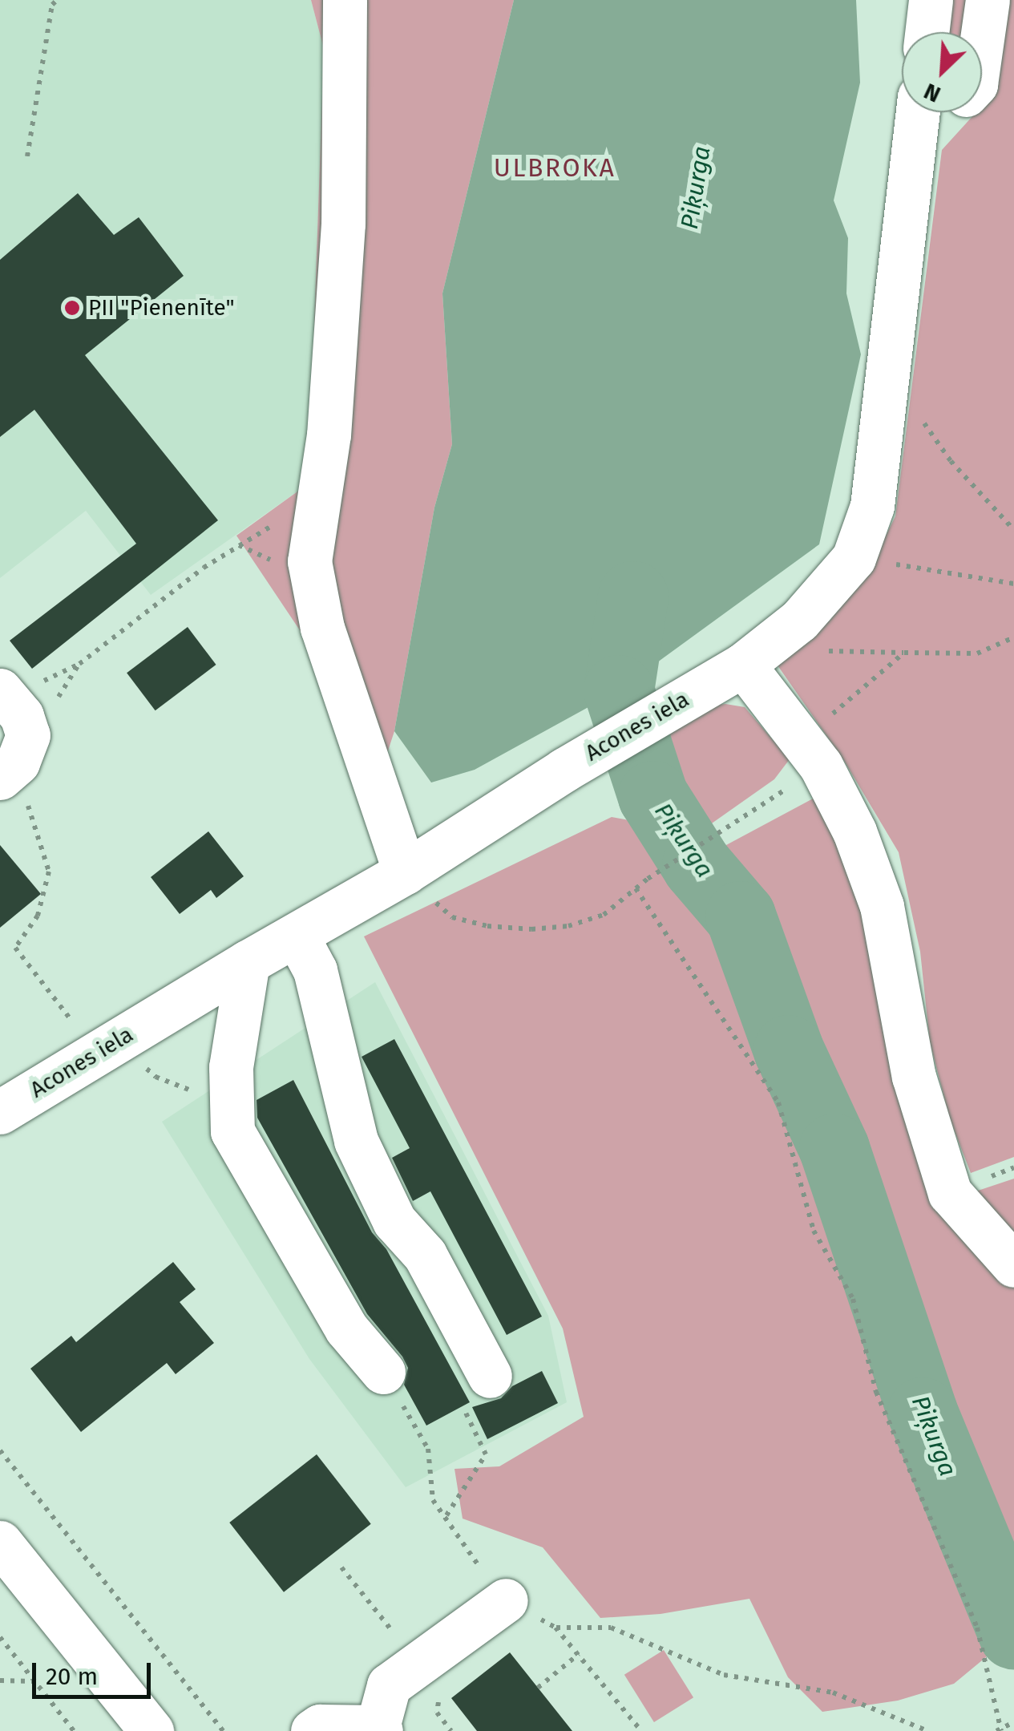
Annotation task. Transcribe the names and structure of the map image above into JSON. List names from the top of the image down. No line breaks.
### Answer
{"streets":{"street":["Acones iela"]},"districts":["ULBROKA"],"water":["Piķurga"],"places":["PII \"Pienenīte\""],"scale_bar":"20 m","north":"bottom left"}
